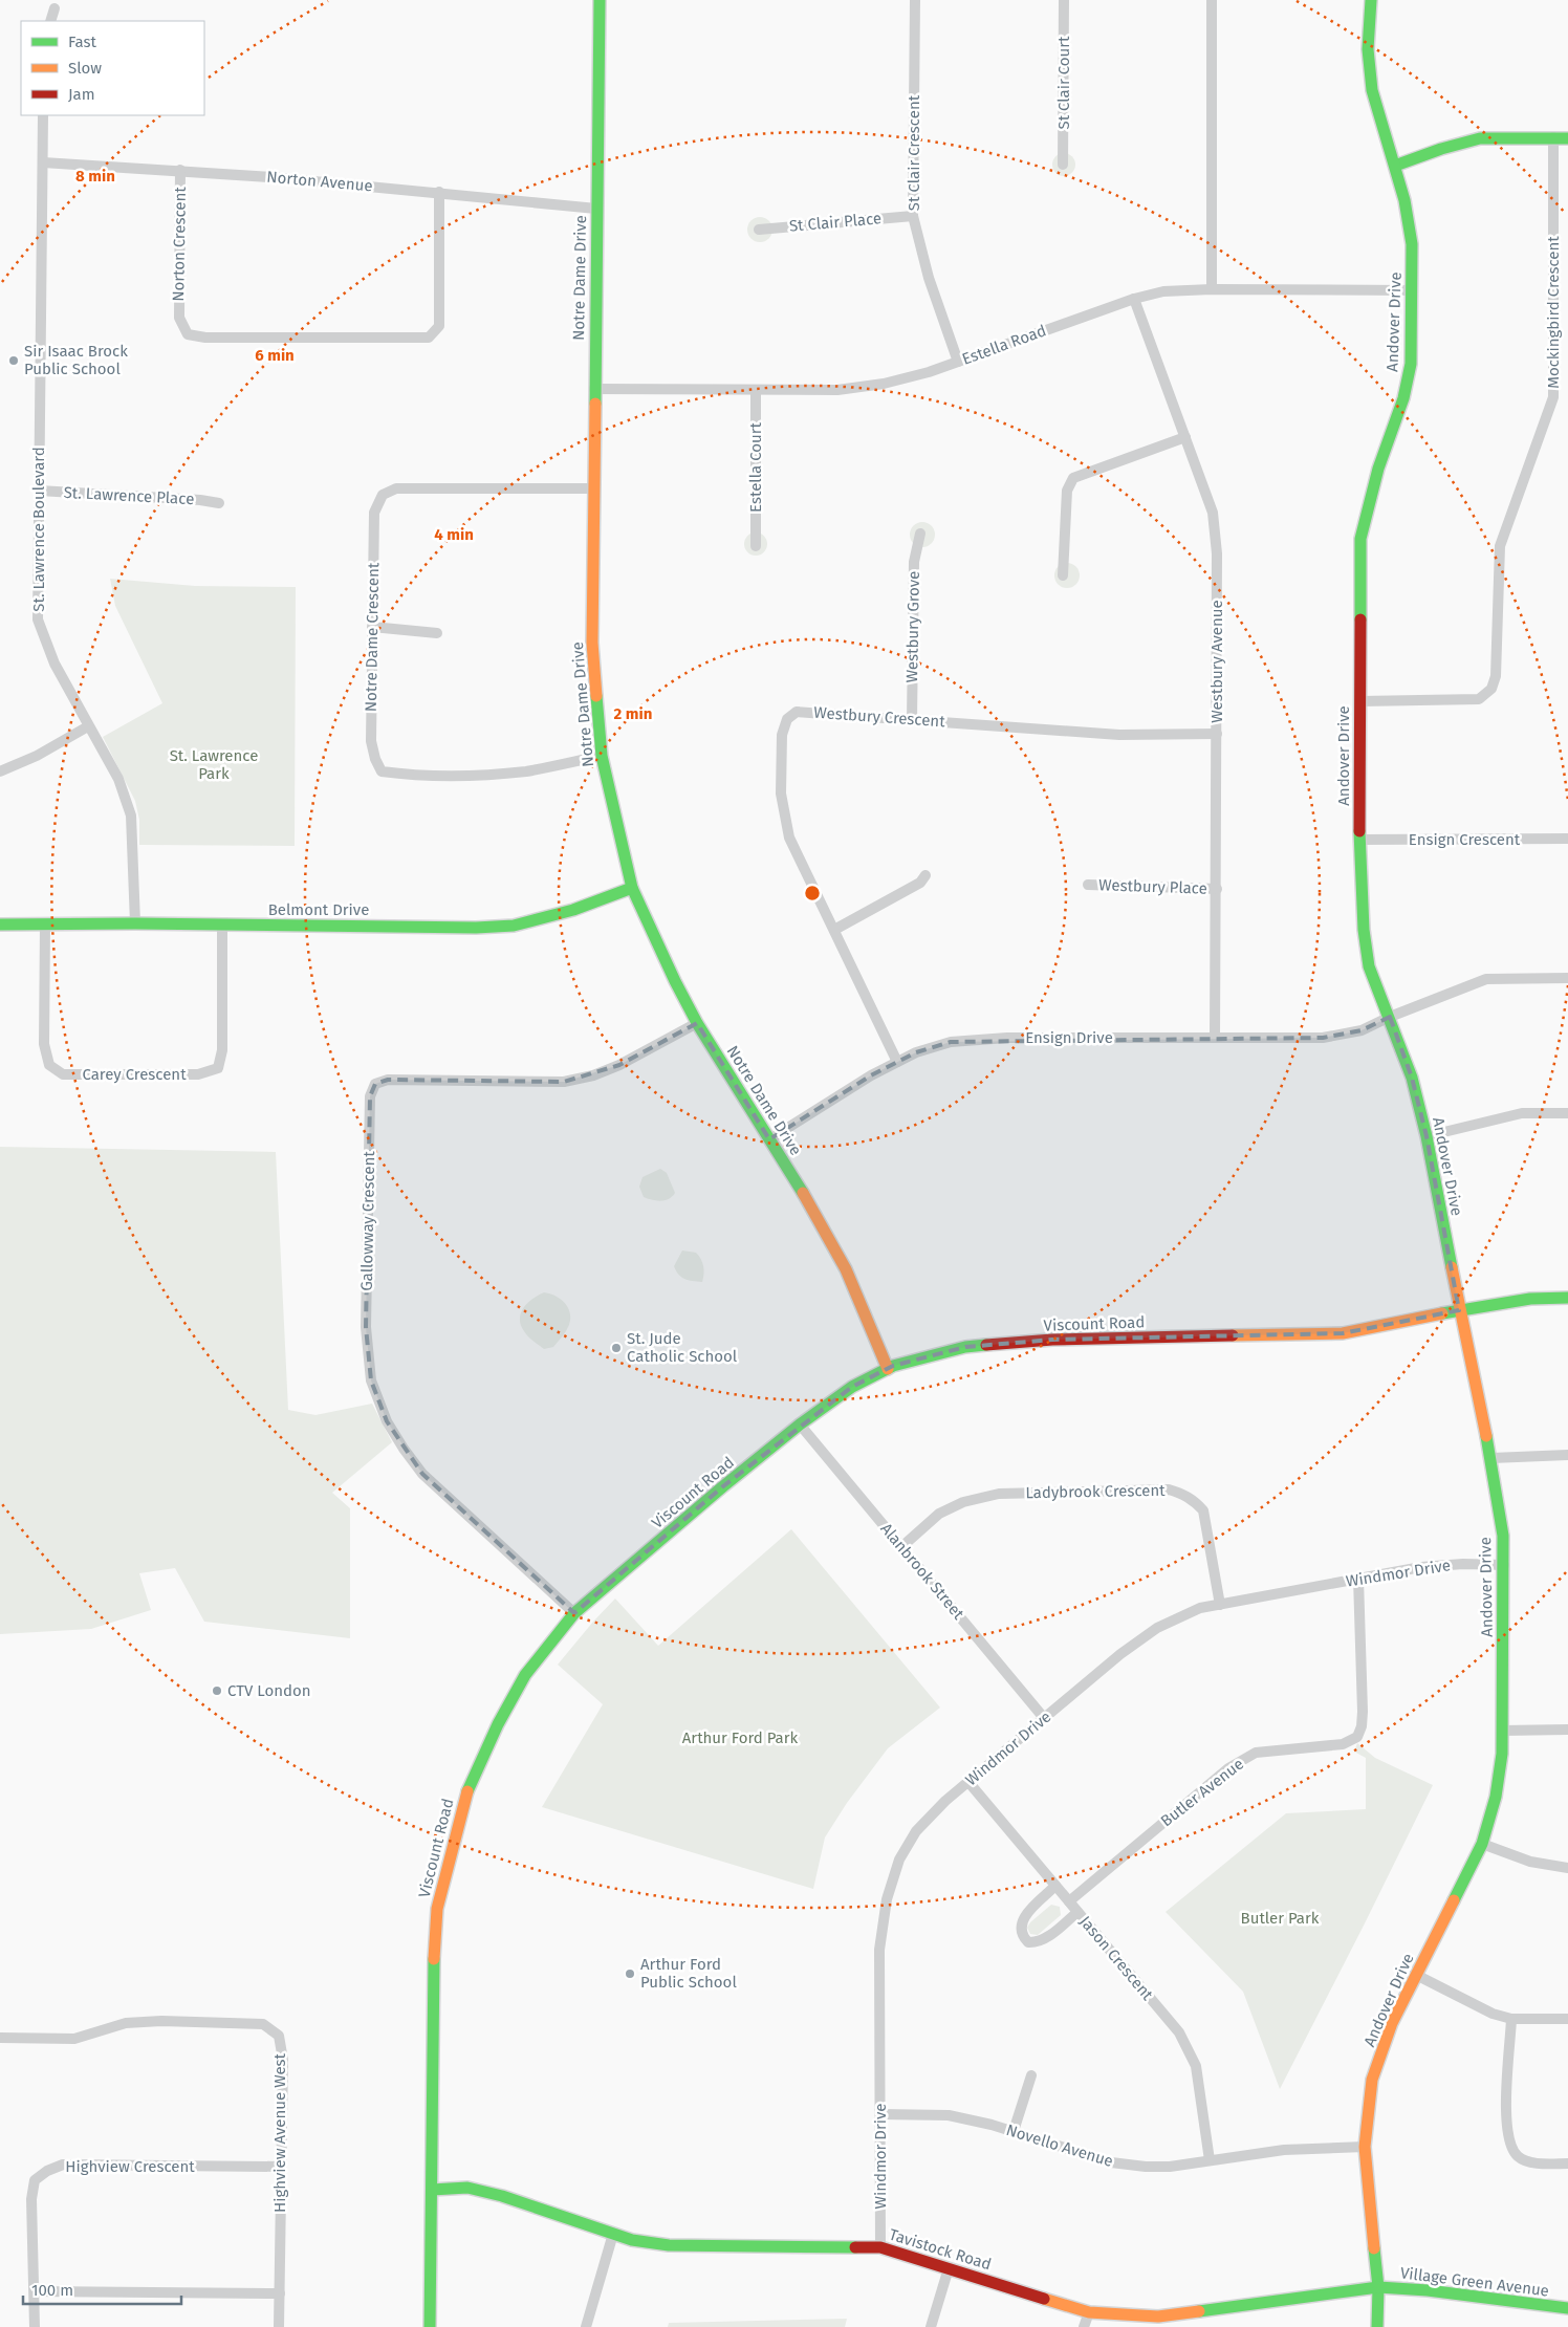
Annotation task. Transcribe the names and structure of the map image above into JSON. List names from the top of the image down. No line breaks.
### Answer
{"streets":{"street":["St Clair Court","St Clair Crescent","Norton Avenue","St Clair Place","Norton Crescent","Notre Dame Drive","Mockingbird Crescent","Andover Drive","Estella Road","Estella Court","St. Lawrence Place","St. Lawrence Boulevard","Westbury Grove","Notre Dame Crescent","Westbury Avenue","Westbury Crescent","Ensign Crescent","Westbury Place","Belmont Drive","Ensign Drive","Carey Crescent","Gallowway Crescent","Viscount Road","Ladybrook Crescent","Alanbrook Street","Windmor Drive","Butler Avenue","Jason Crescent","Highview Avenue West","Novello Avenue","Highview Crescent","Tavistock Road","Village Green Avenue"]},"crossings":[["St Clair Crescent","St Clair Place"],["St Clair Crescent","Estella Road"],["Norton Avenue","Norton Crescent"],["Norton Avenue","Notre Dame Drive"],["Norton Avenue","St. Lawrence Boulevard"],["Notre Dame Drive","Estella Road"],["Notre Dame Drive","Notre Dame Crescent"],["Notre Dame Drive","Belmont Drive"],["Notre Dame Drive","Ensign Drive"],["Notre Dame Drive","Gallowway Crescent"],["Notre Dame Drive","Viscount Road"],["Mockingbird Crescent","Andover Drive"],["Andover Drive","Estella Road"],["Andover Drive","Ensign Crescent"],["Andover Drive","Ensign Drive"],["Andover Drive","Viscount Road"],["Andover Drive","Windmor Drive"],["Andover Drive","Novello Avenue"],["Andover Drive","Tavistock Road"],["Andover Drive","Village Green Avenue"],["Estella Road","Estella Court"],["Estella Road","Westbury Avenue"],["St. Lawrence Place","St. Lawrence Boulevard"],["St. Lawrence Boulevard","Belmont Drive"],["Westbury Grove","Westbury Crescent"],["Westbury Avenue","Westbury Crescent"],["Westbury Avenue","Westbury Place"],["Westbury Avenue","Ensign Drive"],["Westbury Crescent","Ensign Drive"],["Belmont Drive","Carey Crescent"],["Gallowway Crescent","Viscount Road"],["Viscount Road","Alanbrook Street"],["Viscount Road","Tavistock Road"],["Ladybrook Crescent","Alanbrook Street"],["Ladybrook Crescent","Windmor Drive"],["Alanbrook Street","Windmor Drive"],["Windmor Drive","Butler Avenue"],["Windmor Drive","Jason Crescent"],["Windmor Drive","Novello Avenue"],["Windmor Drive","Tavistock Road"],["Butler Avenue","Jason Crescent"],["Jason Crescent","Novello Avenue"],["Highview Avenue West","Highview Crescent"],["Tavistock Road","Village Green Avenue"]],"parks":["St. Lawrence Park","Arthur Ford Park","Butler Park"],"places":["Sir Isaac Brock Public School","St. Jude Catholic School","CTV London","Arthur Ford Public School"],"legend":["Fast","Slow","Jam"],"scale_bar":"100 m","rings":["8 min","6 min","4 min","2 min"]}
